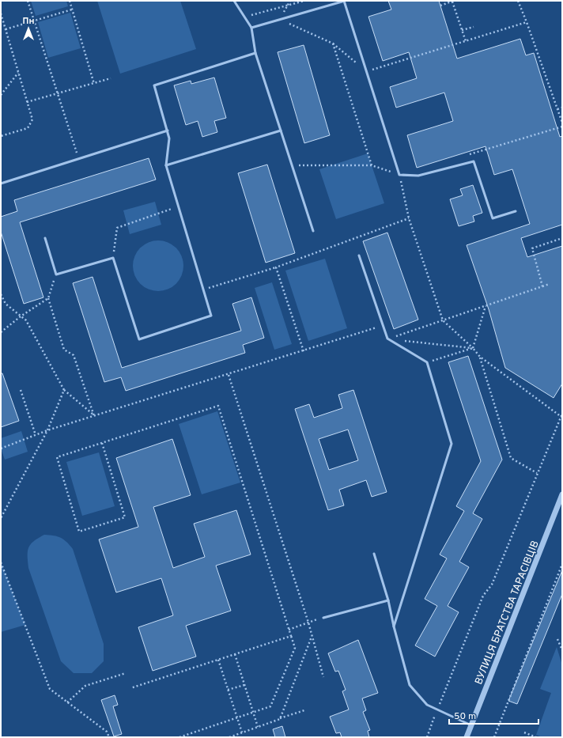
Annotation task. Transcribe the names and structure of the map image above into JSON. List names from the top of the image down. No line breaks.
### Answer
{"streets":{"street":["ВУЛИЦЯ БРАТСТВА ТАРАСІВЦІВ"]},"scale_bar":"50 m","north":"top"}
